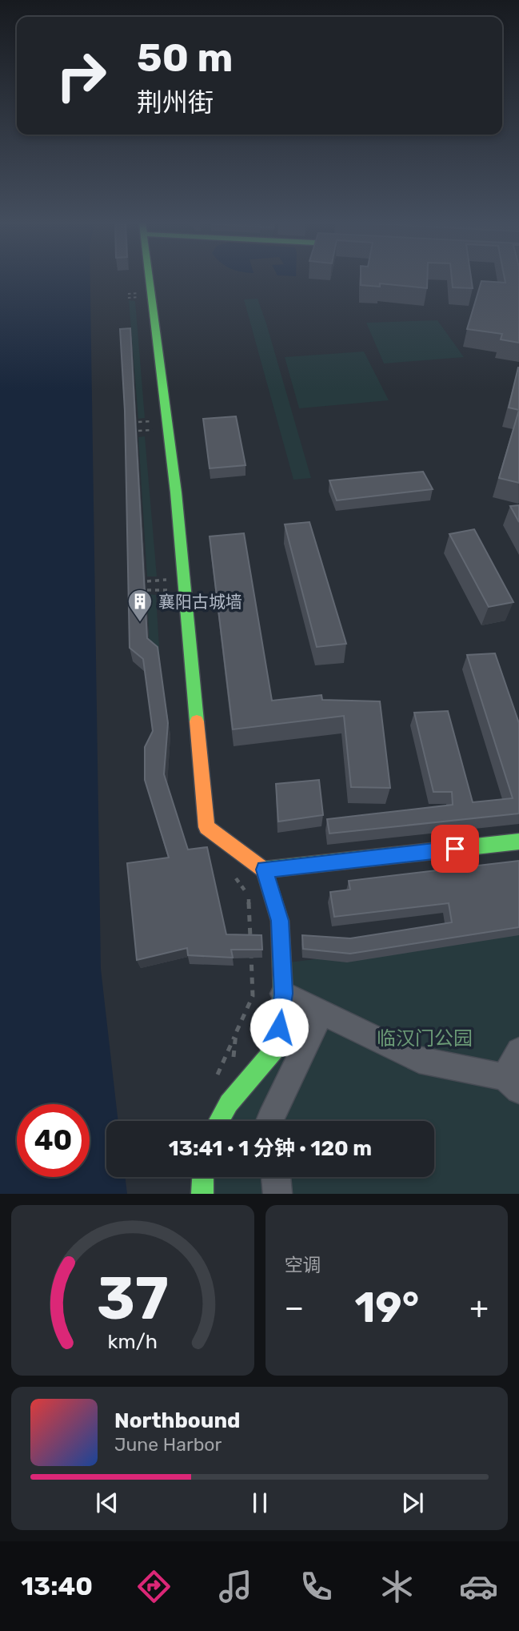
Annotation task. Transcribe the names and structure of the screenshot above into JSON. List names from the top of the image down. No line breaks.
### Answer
{"parks":["临汉门公园"],"places":{"building":["襄阳古城墙"]},"page":{"turn":["50 m","荆州街"],"limit":"40","trip":"13:41 · 1 分钟 · 120 m","tile":"空调","heat":["−","19°","+"],"song":["Northbound","June Harbor"],"tabs":"13:40","gauge":["37","km/h"]}}
